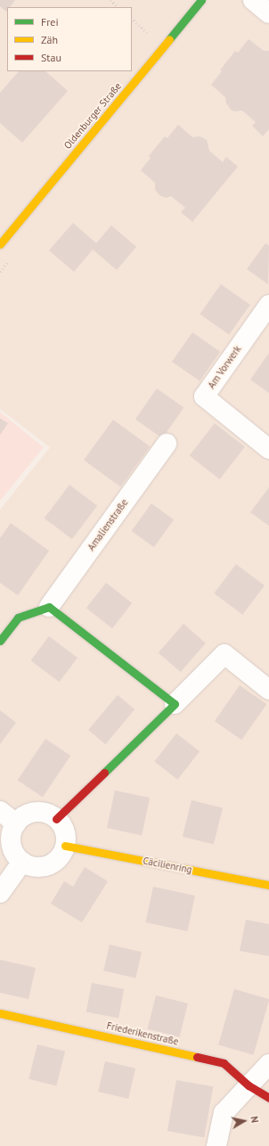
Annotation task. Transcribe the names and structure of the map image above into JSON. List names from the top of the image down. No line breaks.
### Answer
{"streets":{"street":["Oldenburger Straße","Am Vorwerk","Amalienstraße","Cäcilienring","Friederikenstraße"]},"legend":["Frei","Zäh","Stau"],"north":"right"}
